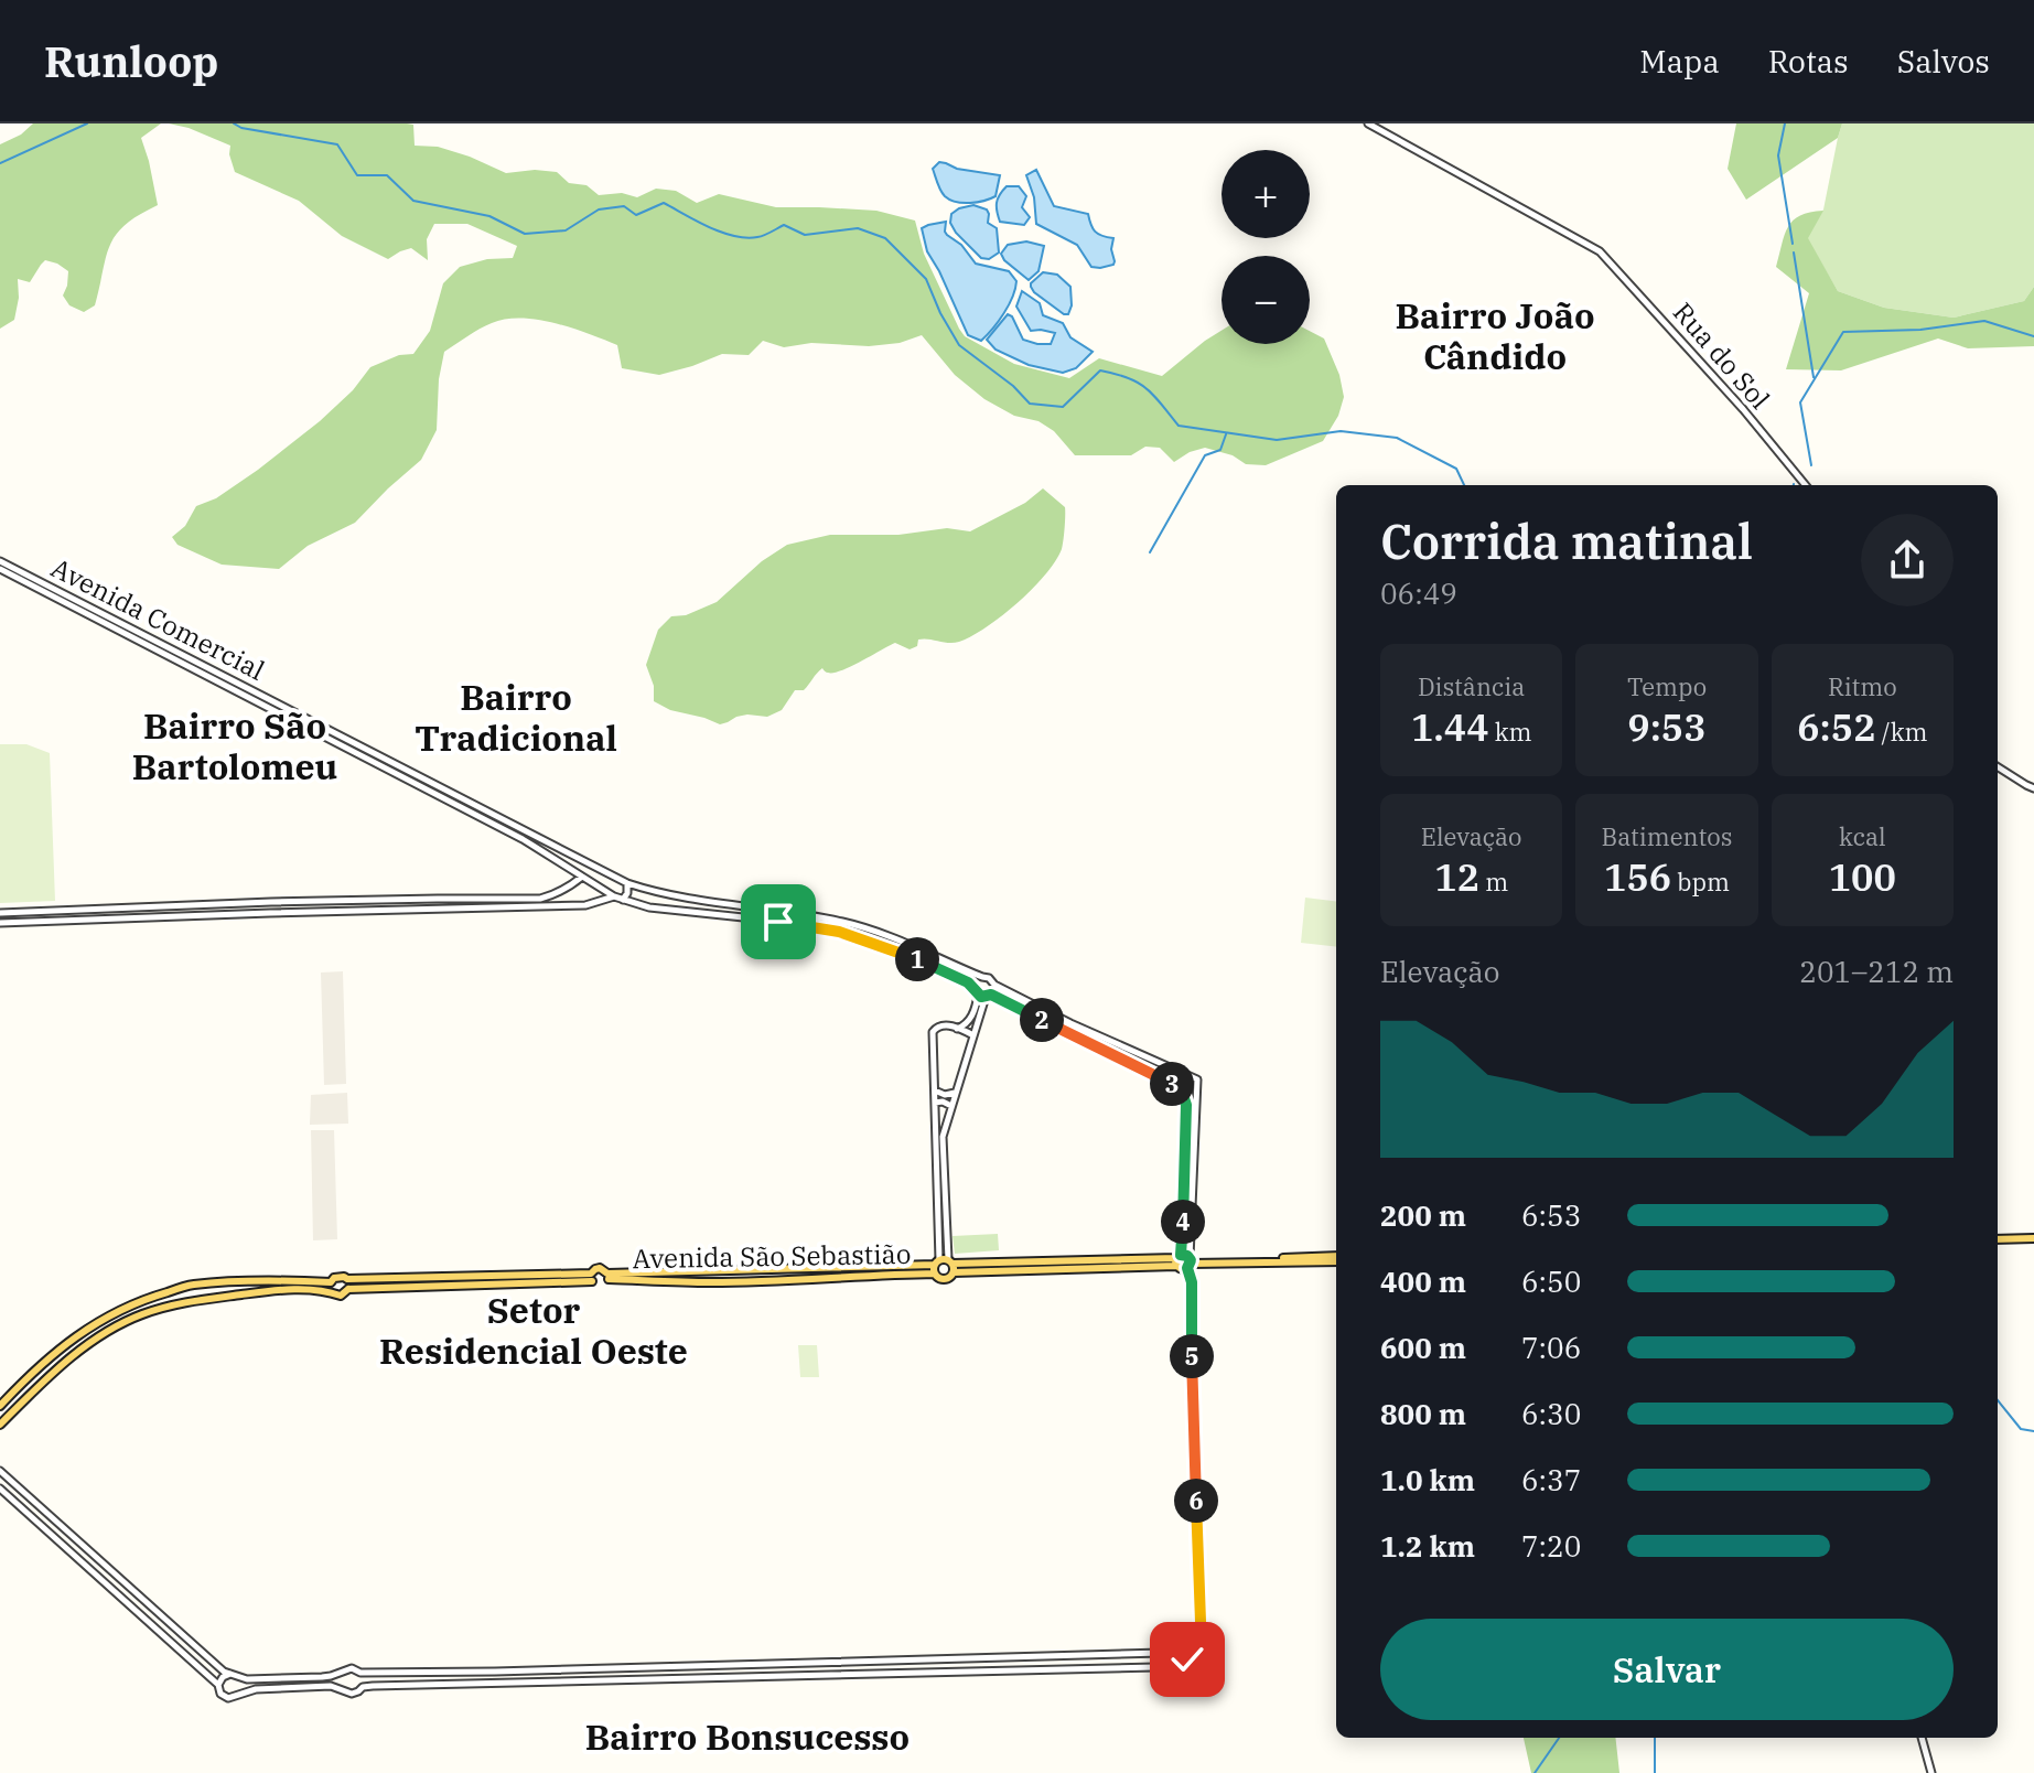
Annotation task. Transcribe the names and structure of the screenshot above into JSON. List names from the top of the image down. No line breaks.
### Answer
{"streets":{"main road":["Avenida São Sebastião"],"street":["Rua do Sol","Avenida Comercial"]},"districts":["Bairro João Cândido","Bairro Tradicional","Bairro São Bartolomeu","Setor Residencial Oeste","Bairro Bonsucesso"],"page":{"header":"Runloop","nav":["Mapa","Rotas","Salvos"],"map_buttons":["+","−"],"heading":["Corrida matinal","06:49"],"stats":[["Distância","1.44 km"],["Tempo","9:53"],["Ritmo","6:52 /km"],["Elevação","12 m"],["Batimentos","156 bpm"],["kcal","100"]],"chart":["Elevação","201–212 m"],"pins":["1","2","3","4","5","6"],"list":[{"name":"200 m","note":"6:53"},{"name":"400 m","note":"6:50"},{"name":"600 m","note":"7:06"},{"name":"800 m","note":"6:30"},{"name":"1.0 km","note":"6:37"},{"name":"1.2 km","note":"7:20"}],"buttons":"Salvar"}}
